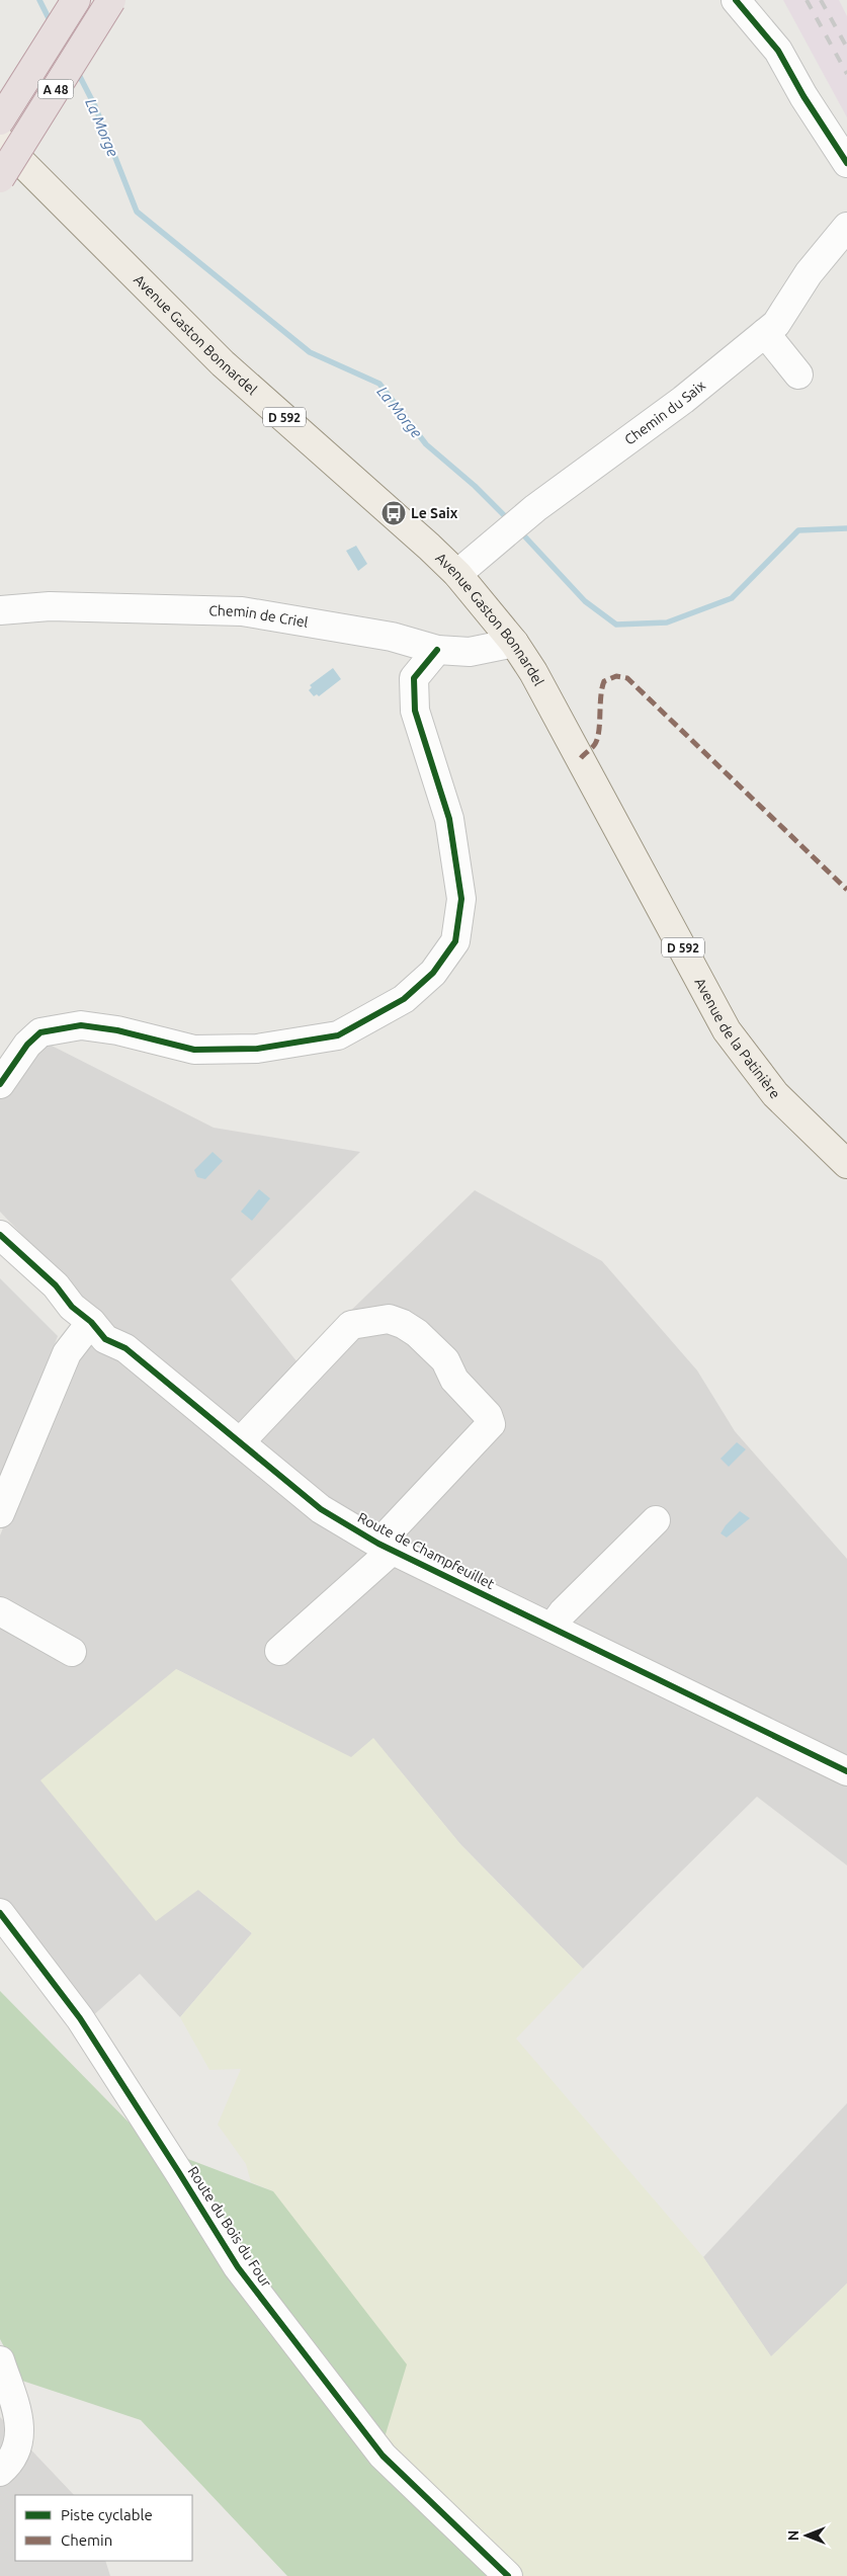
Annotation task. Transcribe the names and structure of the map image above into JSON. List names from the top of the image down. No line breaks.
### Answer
{"streets":{"highway":["A 48"],"main road":["Avenue Gaston Bonnardel","D 592","Avenue de la Patinière"],"street":["Chemin du Saix","Chemin de Criel","Route de Champfeuillet","Route du Bois du Four"]},"crossings":[["Avenue Gaston Bonnardel","Chemin du Saix"],["Avenue Gaston Bonnardel","Chemin de Criel"],["Avenue Gaston Bonnardel","Avenue de la Patinière"]],"water":["La Morge"],"places":{"bus stop":["Le Saix"]},"legend":["Piste cyclable","Chemin"],"north":"left"}
